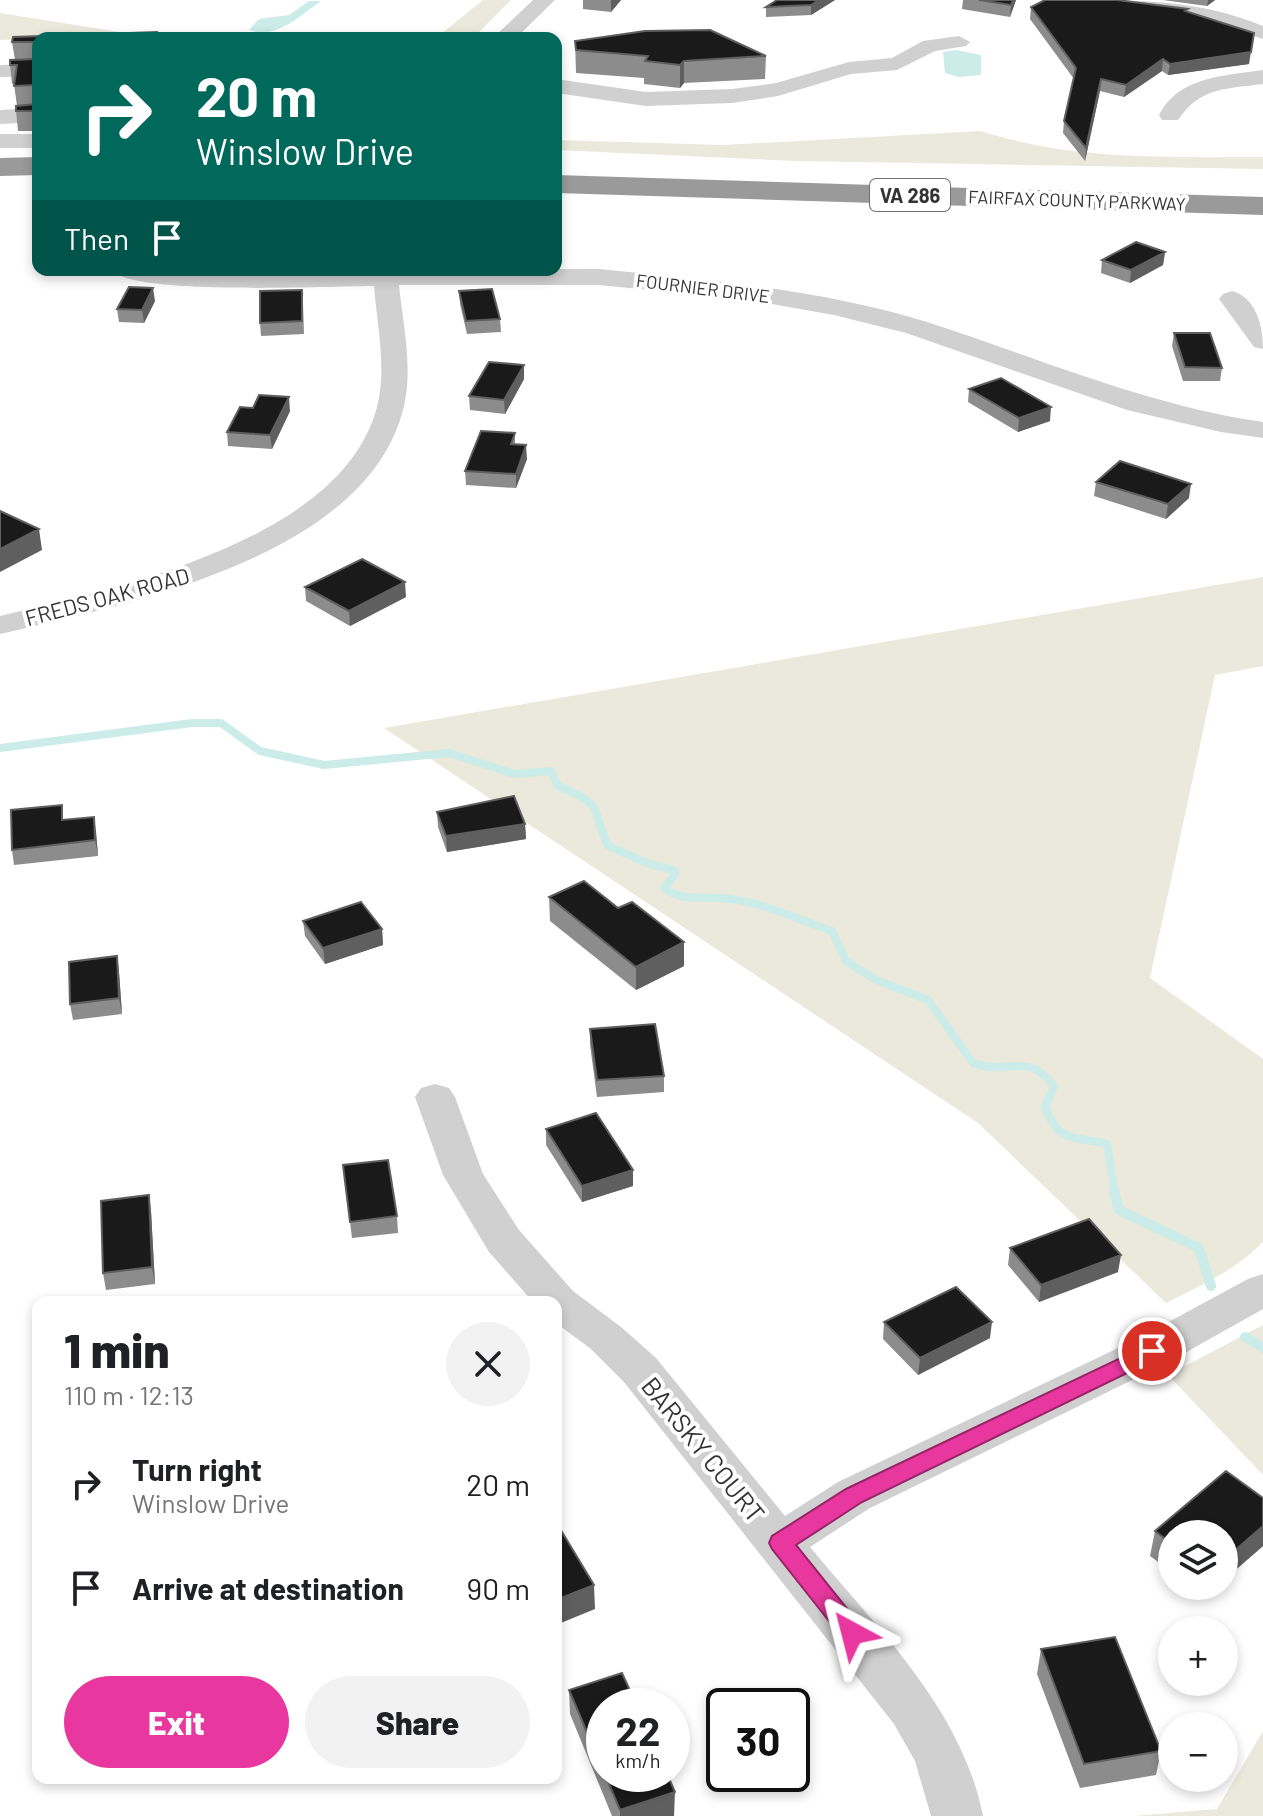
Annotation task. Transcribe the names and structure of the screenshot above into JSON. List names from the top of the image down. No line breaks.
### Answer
{"streets":{"highway":["VA 286","FAIRFAX COUNTY PARKWAY"],"street":["FOURNIER DRIVE","FREDS OAK ROAD","BARSKY COURT"]},"page":{"turn":["20 m","Winslow Drive"],"then":"Then","heading":["1 min","110 m · 12:13"],"list":[{"name":"Turn right","note":"Winslow Drive","value":"20 m"},{"name":"Arrive at destination","value":"90 m"}],"map_buttons":["+","−"],"buttons":["Exit","Share"],"speed":"22 km/h","limit":"30"}}
